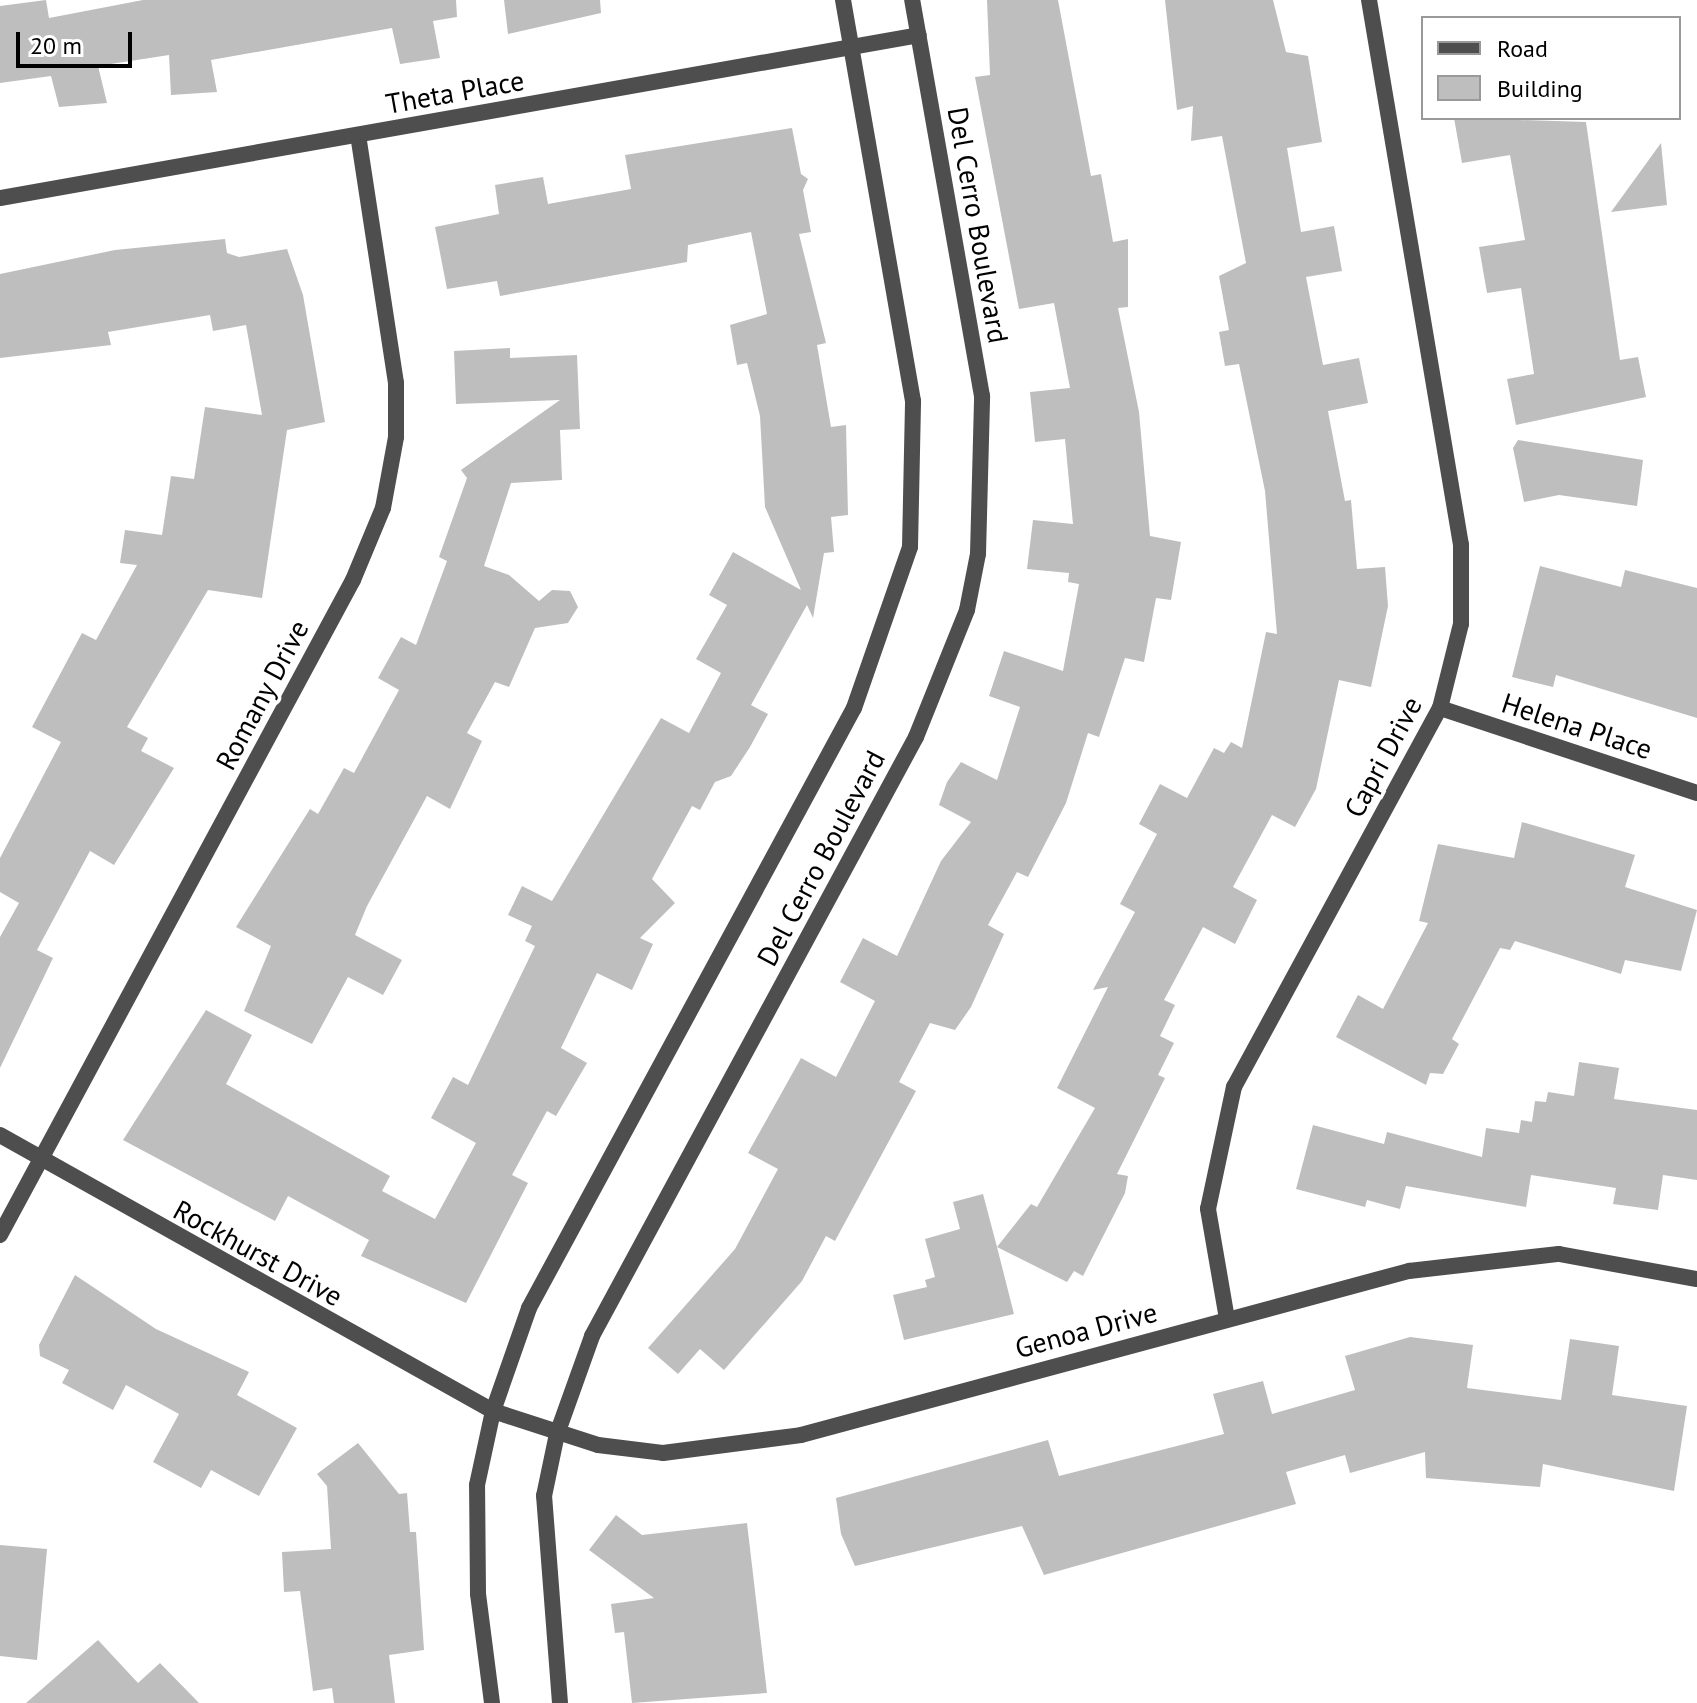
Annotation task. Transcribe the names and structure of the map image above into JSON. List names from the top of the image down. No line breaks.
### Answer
{"streets":{"street":["Theta Place","Del Cerro Boulevard","Romany Drive","Helena Place","Capri Drive","Rockhurst Drive","Genoa Drive"]},"crossings":[["Theta Place","Del Cerro Boulevard"],["Theta Place","Romany Drive"],["Del Cerro Boulevard","Rockhurst Drive"],["Del Cerro Boulevard","Genoa Drive"],["Romany Drive","Rockhurst Drive"],["Helena Place","Capri Drive"],["Capri Drive","Genoa Drive"],["Rockhurst Drive","Genoa Drive"]],"legend":["Road","Building"],"scale_bar":"20 m"}
